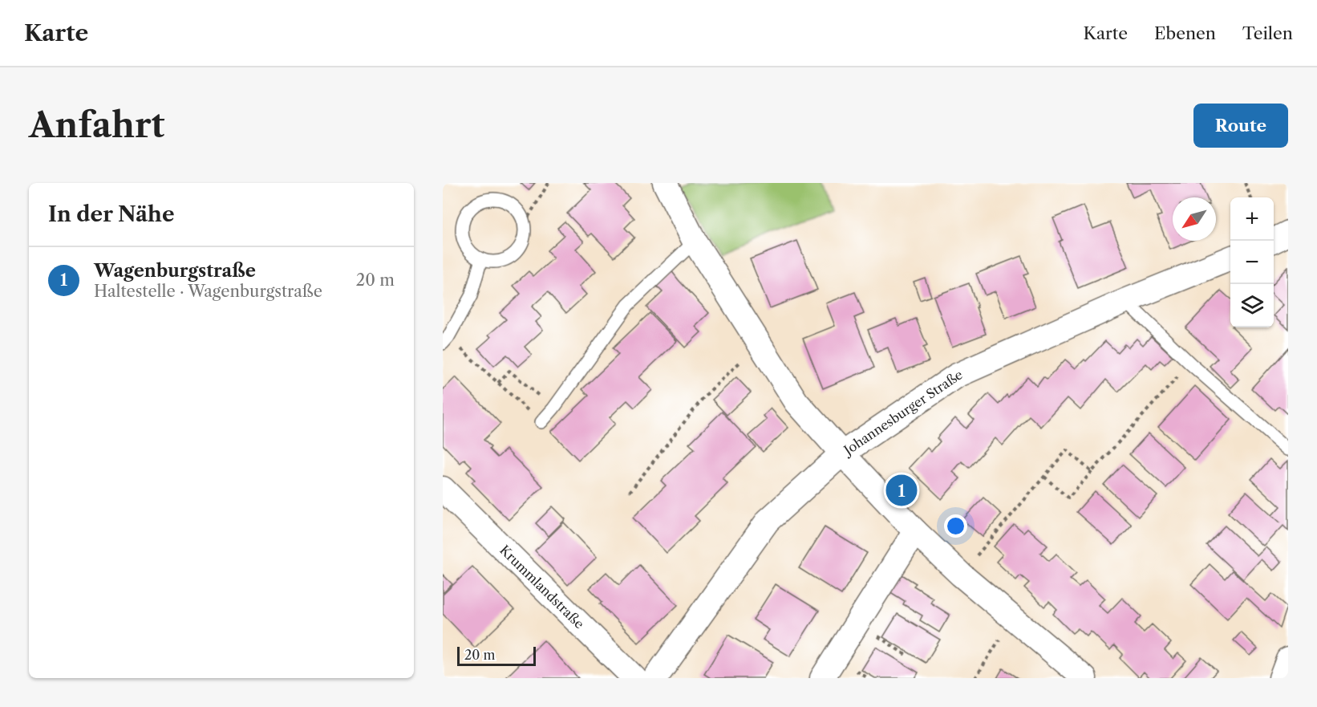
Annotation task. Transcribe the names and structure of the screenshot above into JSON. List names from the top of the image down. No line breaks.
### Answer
{"streets":{"street":["Johannesburger Straße","Krummlandstraße"]},"scale_bar":"20 m","north":"bottom left","page":{"header":"Karte","nav":["Karte","Ebenen","Teilen"],"buttons":"Route","title":"Anfahrt","heading":"In der Nähe","map_buttons":["+","−"],"list":[{"mark":"1","name":"Wagenburgstraße","note":"Haltestelle · Wagenburgstraße","value":"20 m"}],"pins":"1","scale":"20 m"}}
